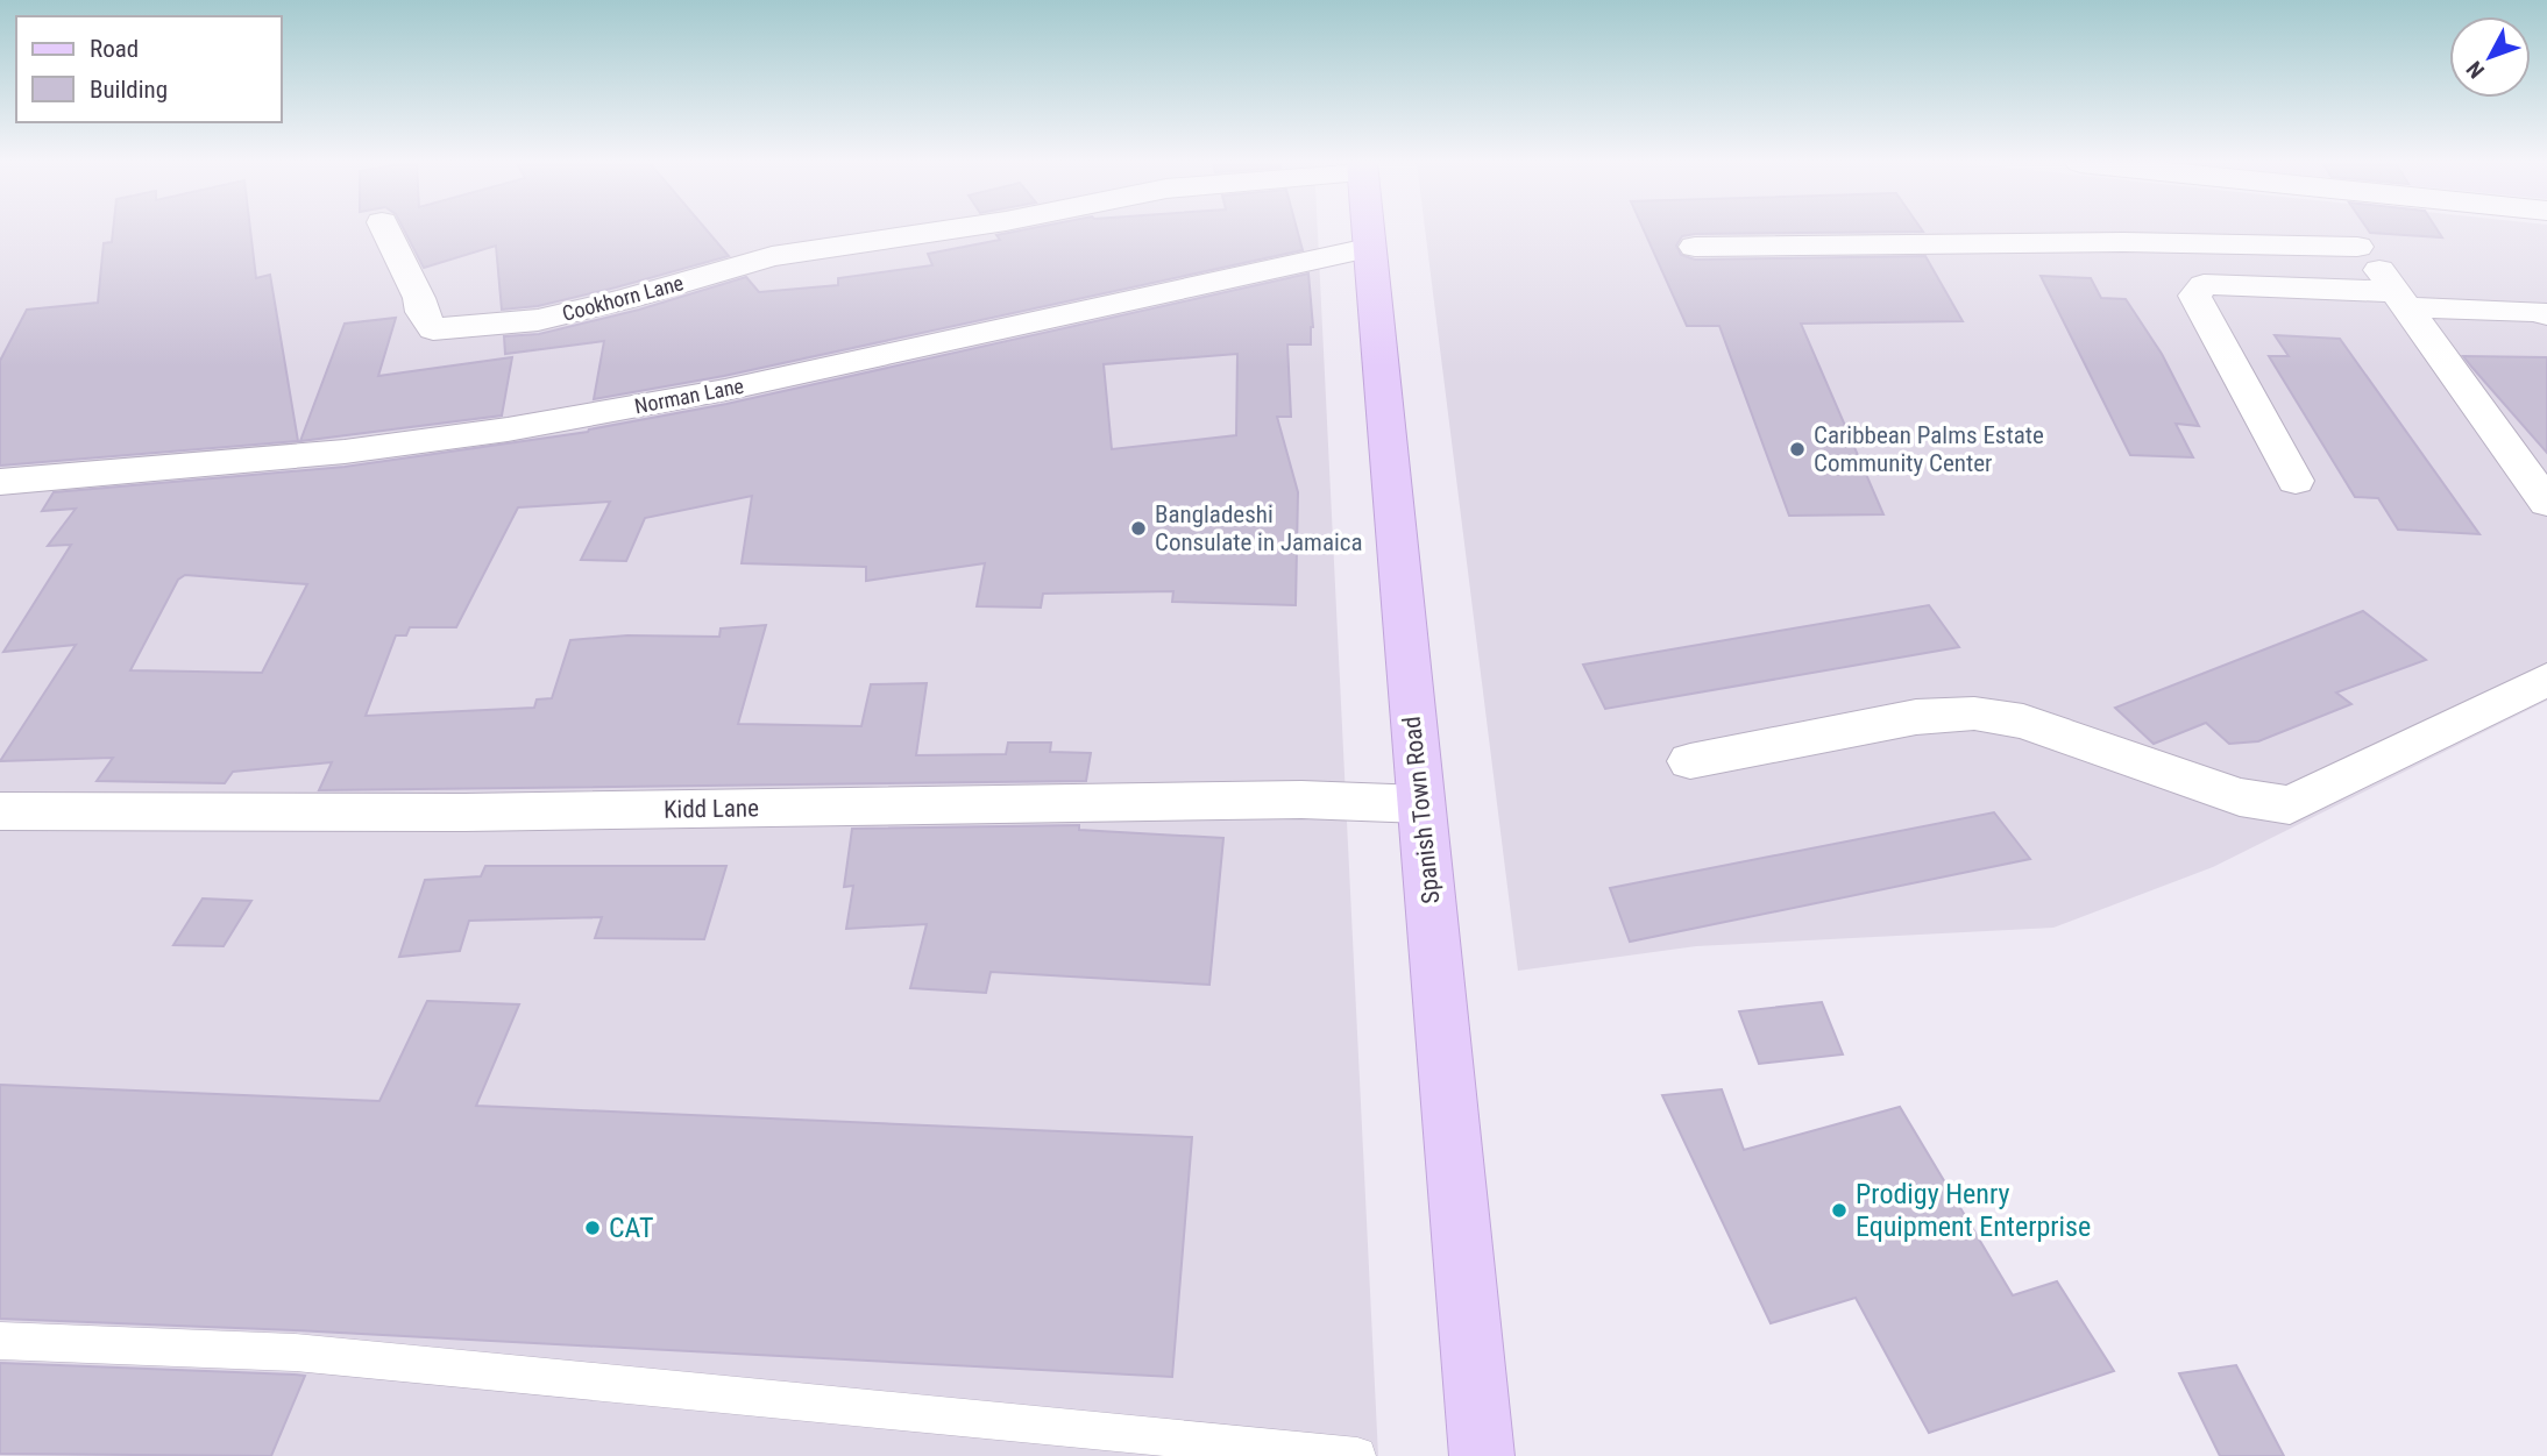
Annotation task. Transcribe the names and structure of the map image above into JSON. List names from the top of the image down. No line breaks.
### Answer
{"streets":{"main road":["Spanish Town Road"],"street":["Cookhorn Lane","Norman Lane","Kidd Lane"]},"crossings":[["Norman Lane","Spanish Town Road"],["Kidd Lane","Spanish Town Road"]],"places":["Caribbean Palms Estate Community Center","Bangladeshi Consulate in Jamaica","Prodigy Henry Equipment Enterprise","CAT"],"legend":["Road","Building"],"north":"bottom left"}
